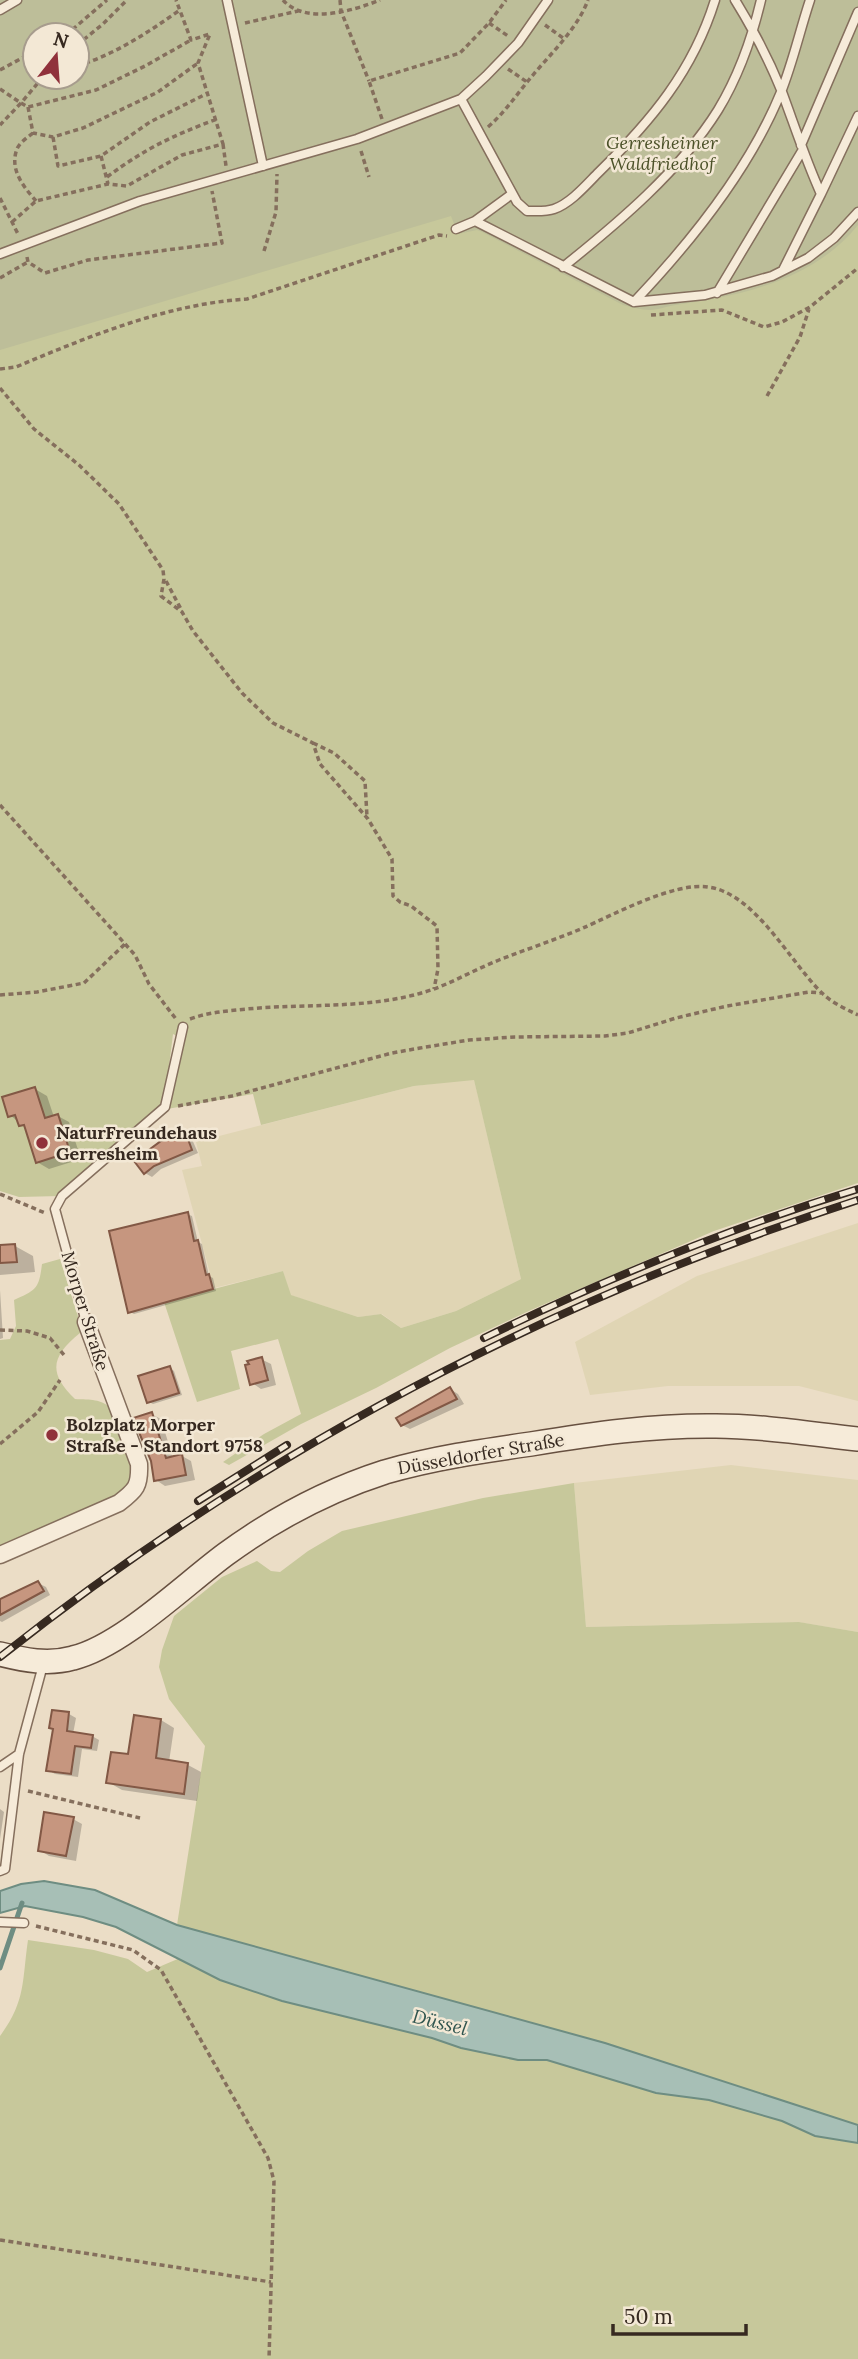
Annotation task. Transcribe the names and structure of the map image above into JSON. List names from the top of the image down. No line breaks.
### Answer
{"streets":{"main road":["Düsseldorfer Straße"],"street":["Morper Straße"]},"water":["Düssel"],"parks":["Gerresheimer Waldfriedhof"],"places":["NaturFreundehaus Gerresheim","Bolzplatz Morper Straße - Standort 9758"],"scale_bar":"50 m","north":"top"}
